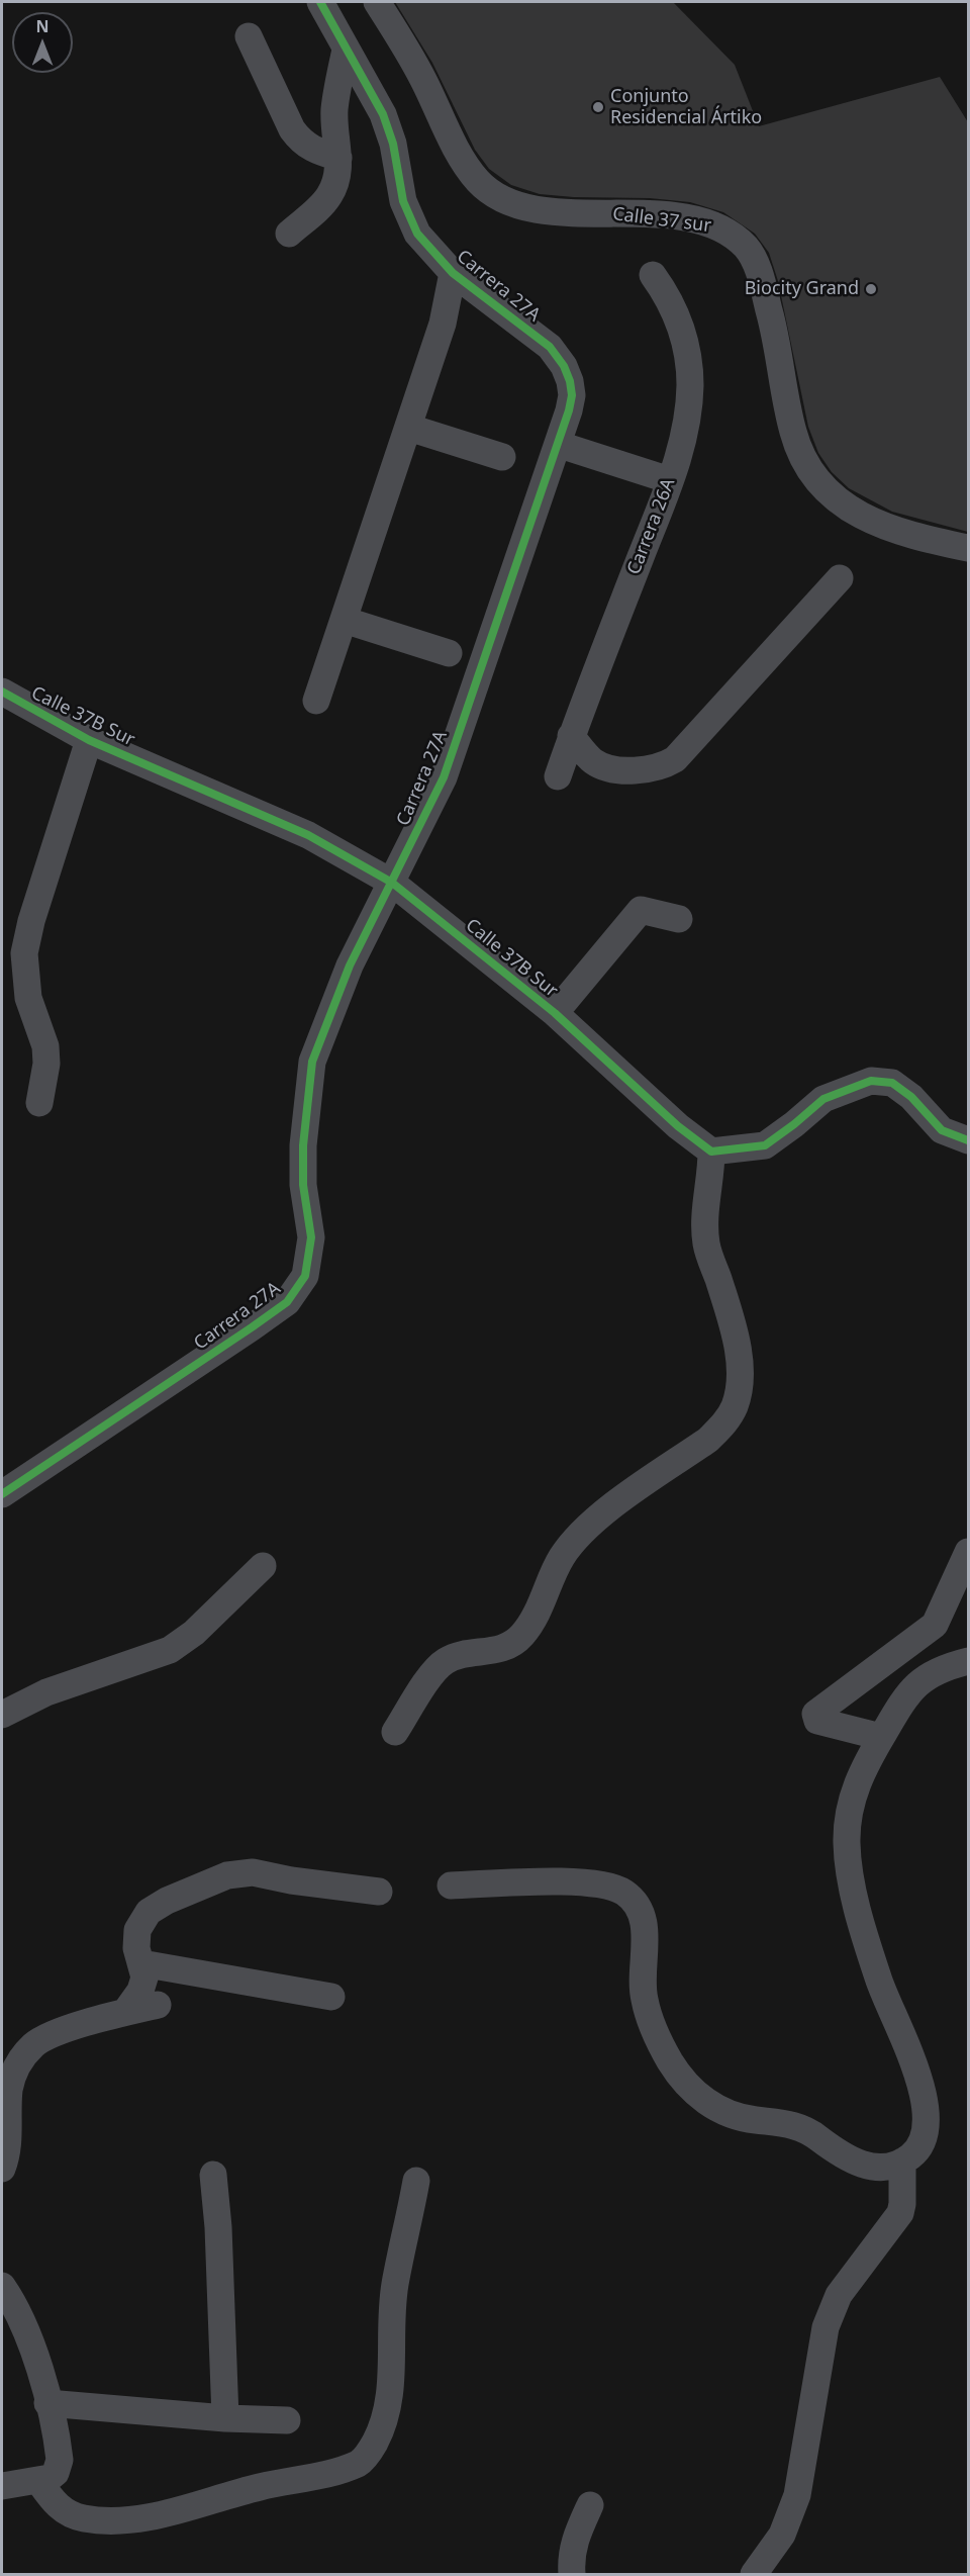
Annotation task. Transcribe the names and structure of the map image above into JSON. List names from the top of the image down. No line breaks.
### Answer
{"streets":{"street":["Calle 37 sur","Carrera 27A","Carrera 26A","Calle 37B Sur"]},"crossings":[["Carrera 27A","Calle 37B Sur"]],"places":["Conjunto Residencial Ártiko","Biocity Grand"],"north":"top"}
